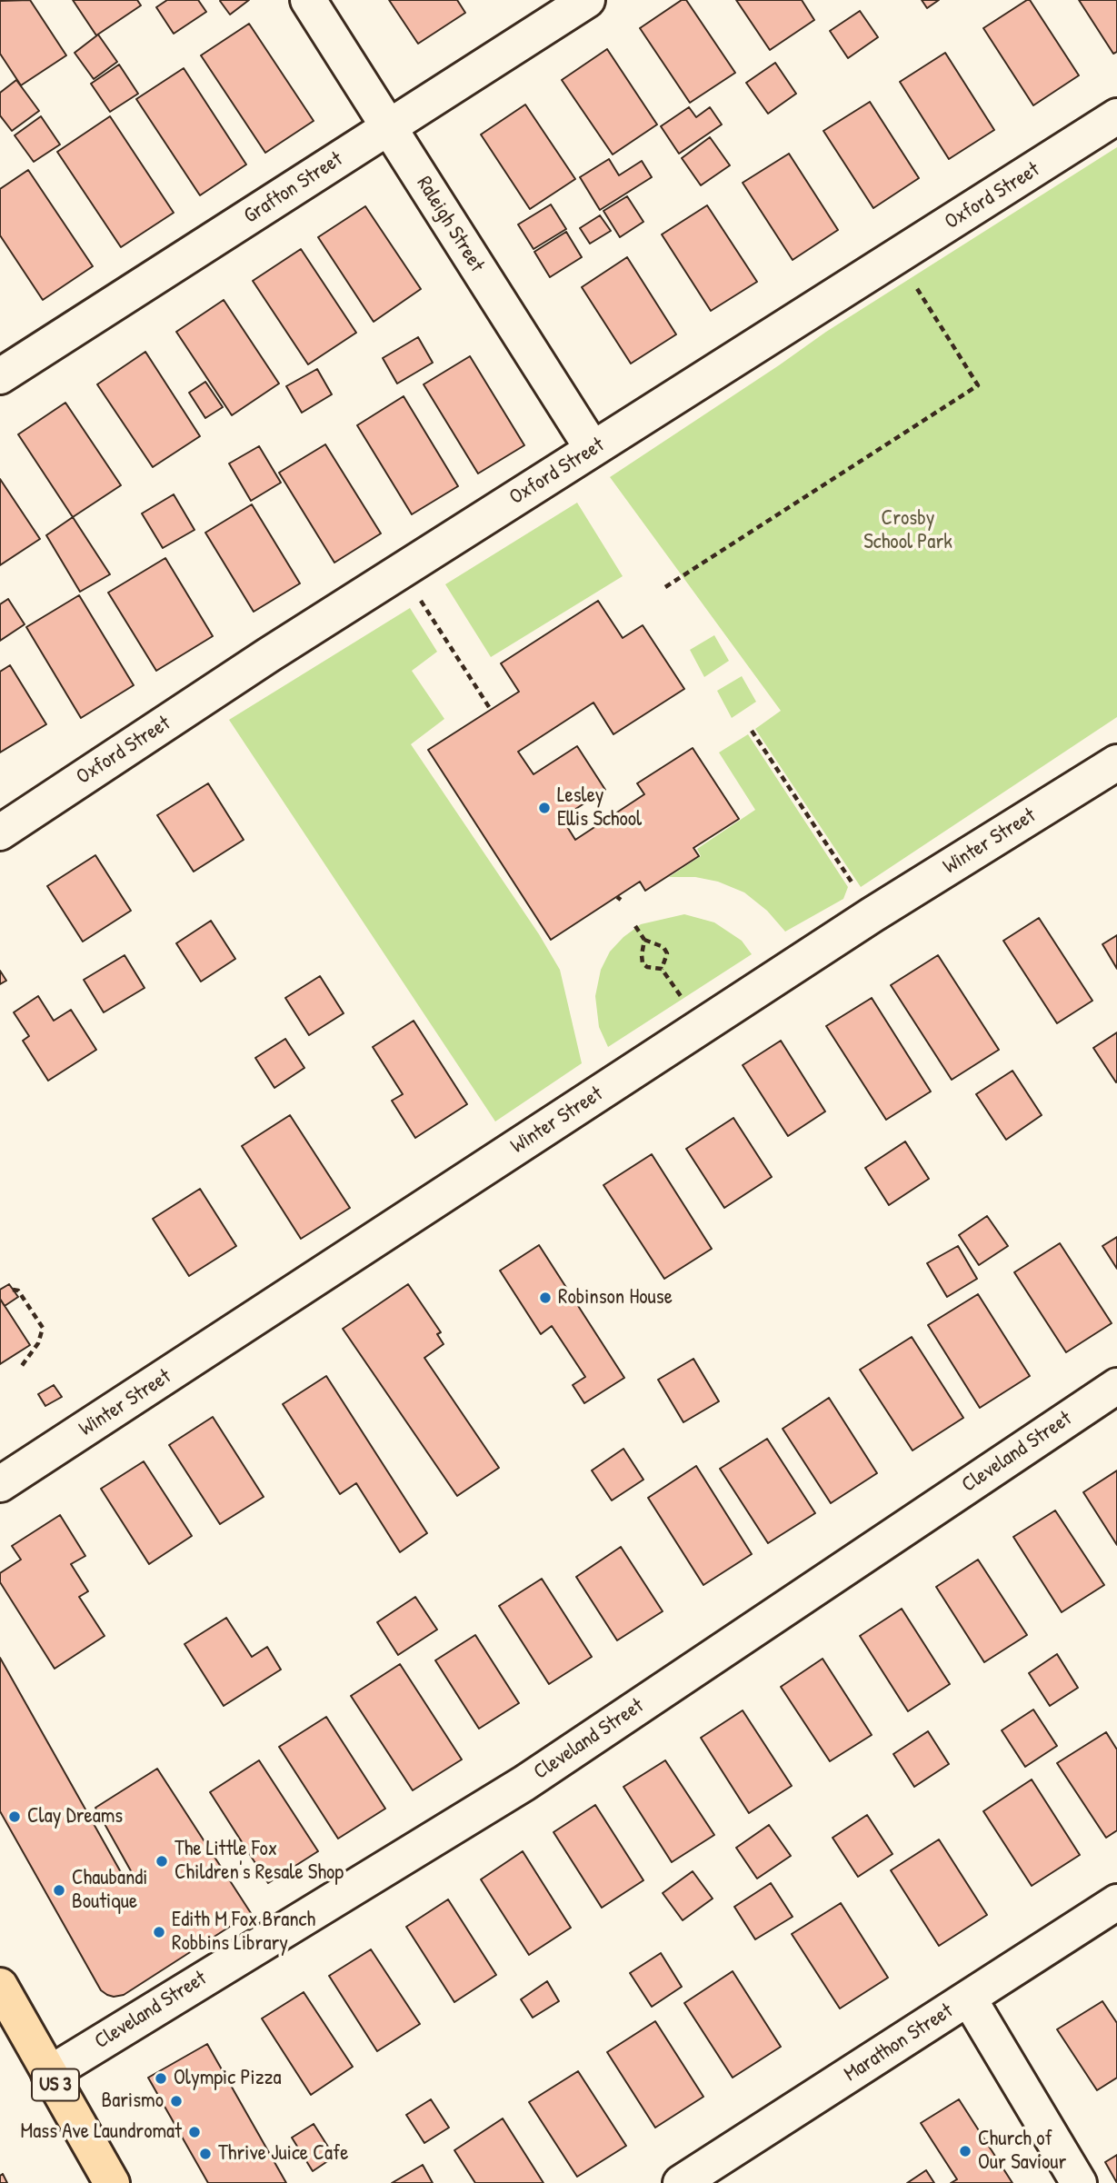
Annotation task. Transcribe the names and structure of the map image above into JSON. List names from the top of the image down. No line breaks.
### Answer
{"streets":{"highway":["US 3"],"street":["Grafton Street","Oxford Street","Raleigh Street","Winter Street","Cleveland Street","Marathon Street"]},"crossings":[["Grafton Street","Raleigh Street"],["Oxford Street","Raleigh Street"],["Cleveland Street","US 3"]],"parks":["Crosby School Park"],"places":["Lesley Ellis School","Robinson House","Clay Dreams","The Little Fox Children's Resale Shop","Chaubandi Boutique","Edith M Fox Branch Robbins Library","Olympic Pizza","Barismo","Mass Ave Laundromat","Church of Our Saviour","Thrive Juice Cafe"]}
